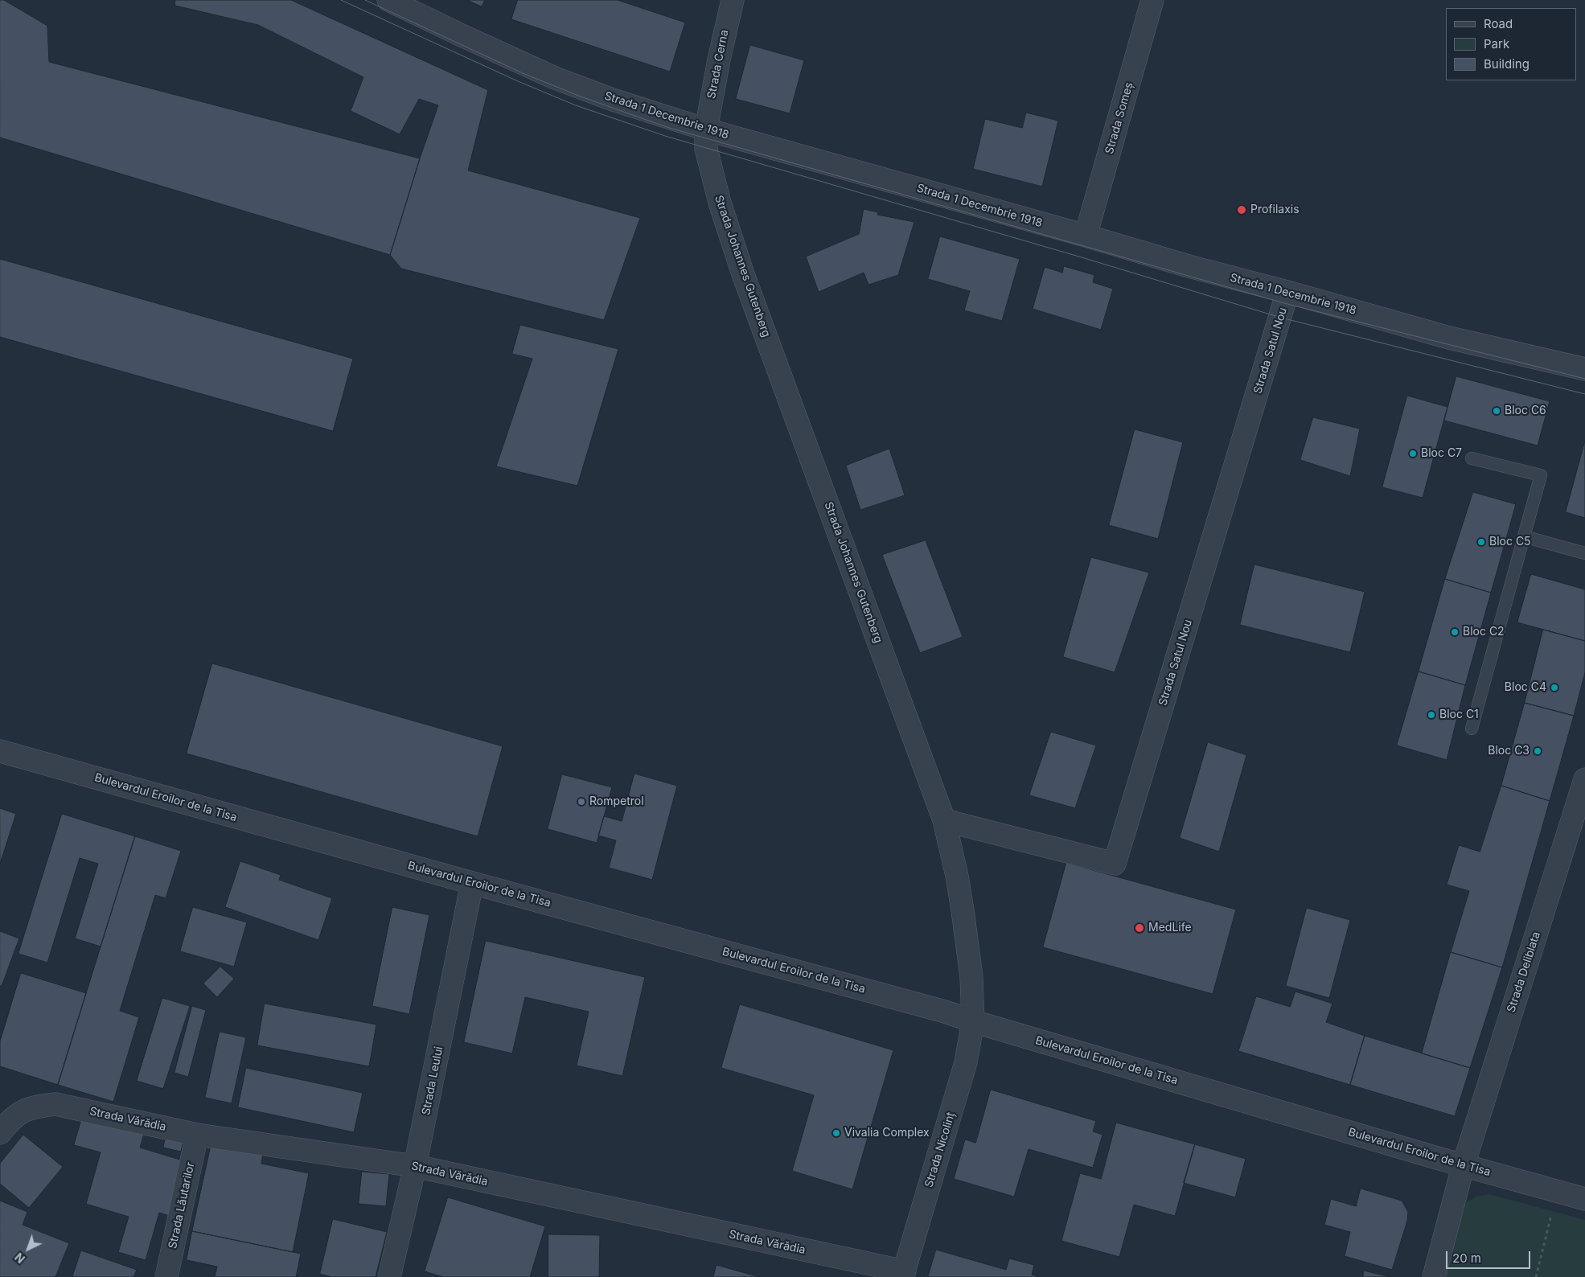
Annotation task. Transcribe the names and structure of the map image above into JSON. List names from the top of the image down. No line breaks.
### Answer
{"streets":{"street":["Strada Cerna","Strada 1 Decembrie 1918","Strada Someș","Strada Johannes Gutenberg","Strada Satul Nou","Bulevardul Eroilor de la Tisa","Strada Deliblata","Strada Leului","Strada Vărădia","Strada Nicolinț","Strada Lăutarilor"]},"crossings":[["Strada Cerna","Strada 1 Decembrie 1918"],["Strada Cerna","Strada Johannes Gutenberg"],["Strada 1 Decembrie 1918","Strada Someș"],["Strada 1 Decembrie 1918","Strada Johannes Gutenberg"],["Strada 1 Decembrie 1918","Strada Satul Nou"],["Strada Johannes Gutenberg","Strada Satul Nou"],["Strada Johannes Gutenberg","Bulevardul Eroilor de la Tisa"],["Strada Johannes Gutenberg","Strada Nicolinț"],["Bulevardul Eroilor de la Tisa","Strada Deliblata"],["Bulevardul Eroilor de la Tisa","Strada Leului"],["Bulevardul Eroilor de la Tisa","Strada Nicolinț"],["Strada Leului","Strada Vărădia"],["Strada Vărădia","Strada Nicolinț"],["Strada Vărădia","Strada Lăutarilor"]],"places":["Profilaxis","Bloc C6","Bloc C7","Bloc C5","Bloc C2","Bloc C4","Bloc C1","Bloc C3","Rompetrol","MedLife","Vivalia Complex"],"legend":["Road","Park","Building"],"scale_bar":"20 m","north":"bottom left"}
